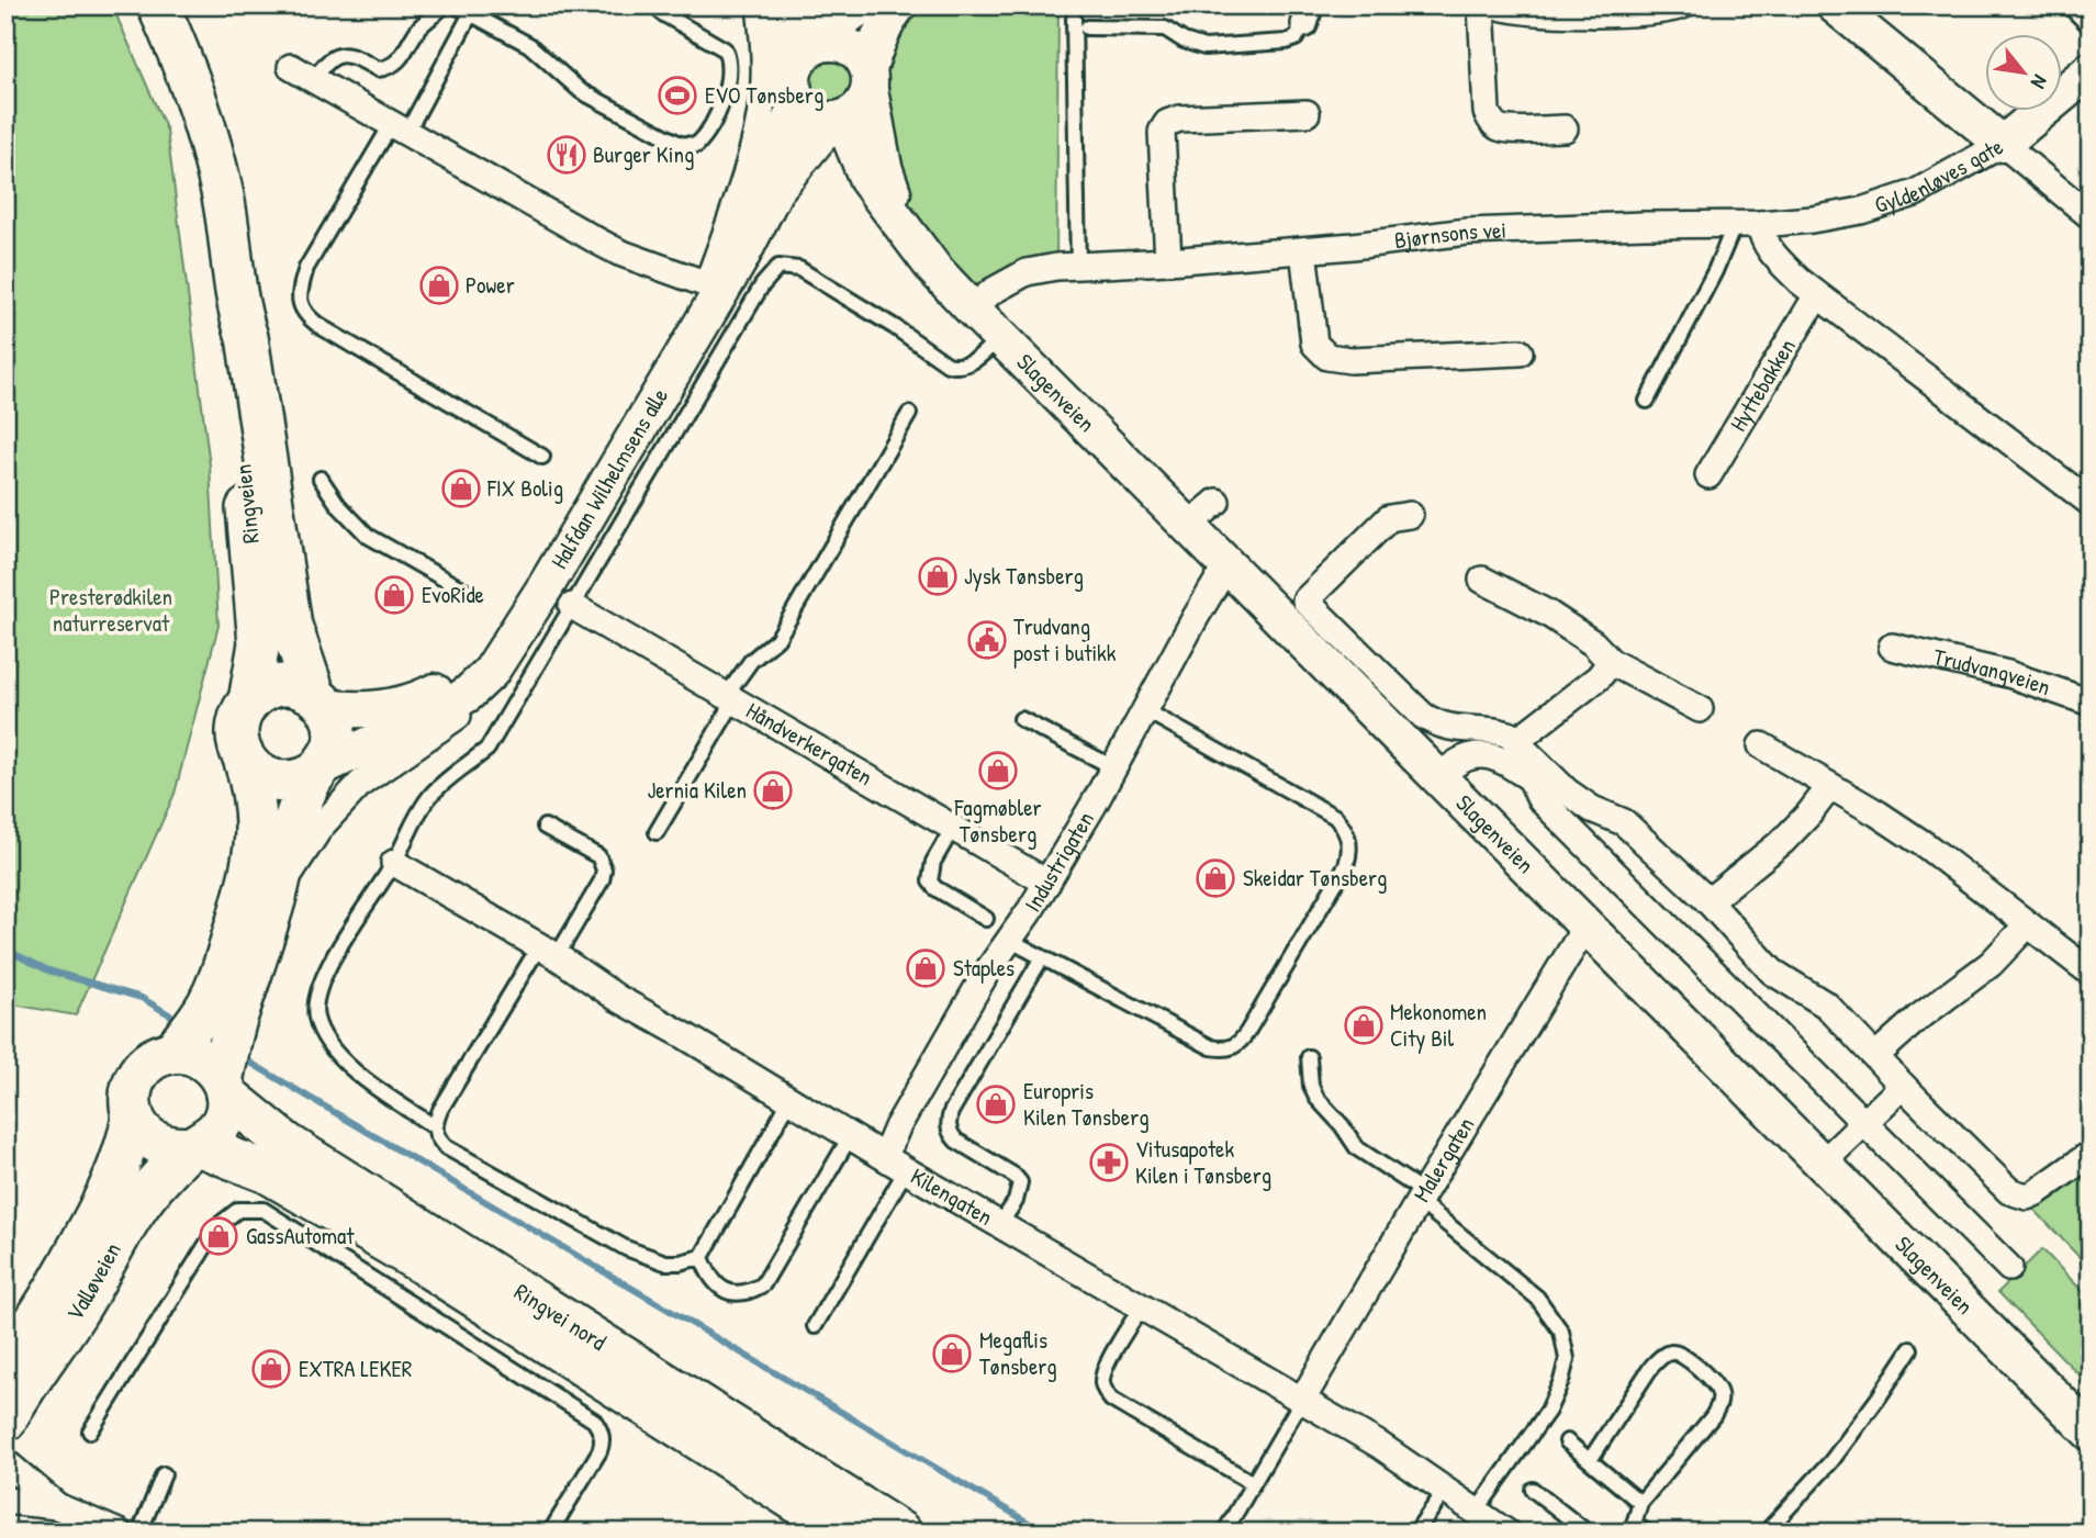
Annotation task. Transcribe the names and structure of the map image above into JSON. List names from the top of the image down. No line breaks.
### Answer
{"streets":{"main road":["Gyldenløves gate","Slagenveien","Halfdan Wilhelmsens alle","Ringveien","Valløveien","Ringvei nord"],"street":["Bjørnsons vei","Hyttebakken","Trudvangveien","Håndverkergaten","Industrigaten","Malergaten","Kilengaten"]},"crossings":[["Gyldenløves gate","Bjørnsons vei"],["Bjørnsons vei","Slagenveien"],["Slagenveien","Halfdan Wilhelmsens alle"],["Slagenveien","Industrigaten"],["Slagenveien","Malergaten"],["Halfdan Wilhelmsens alle","Ringveien"],["Halfdan Wilhelmsens alle","Valløveien"],["Ringveien","Valløveien"],["Ringveien","Ringvei nord"],["Håndverkergaten","Industrigaten"],["Industrigaten","Kilengaten"],["Malergaten","Kilengaten"],["Valløveien","Ringvei nord"]],"parks":["Presterødkilen naturreservat"],"places":{"sports":["EVO Tønsberg"],"restaurant":["Burger King"],"shop":["Power","FIX Bolig","Jysk Tønsberg","EvoRide","Fagmøbler Tønsberg","Jernia Kilen","Skeidar Tønsberg","Staples","Mekonomen City Bil","Europris Kilen Tønsberg","GassAutomat","Megaflis Tønsberg","EXTRA LEKER"],"public building":["Trudvang post i butikk"],"pharmacy":["Vitusapotek Kilen i Tønsberg"]},"north":"bottom right"}
